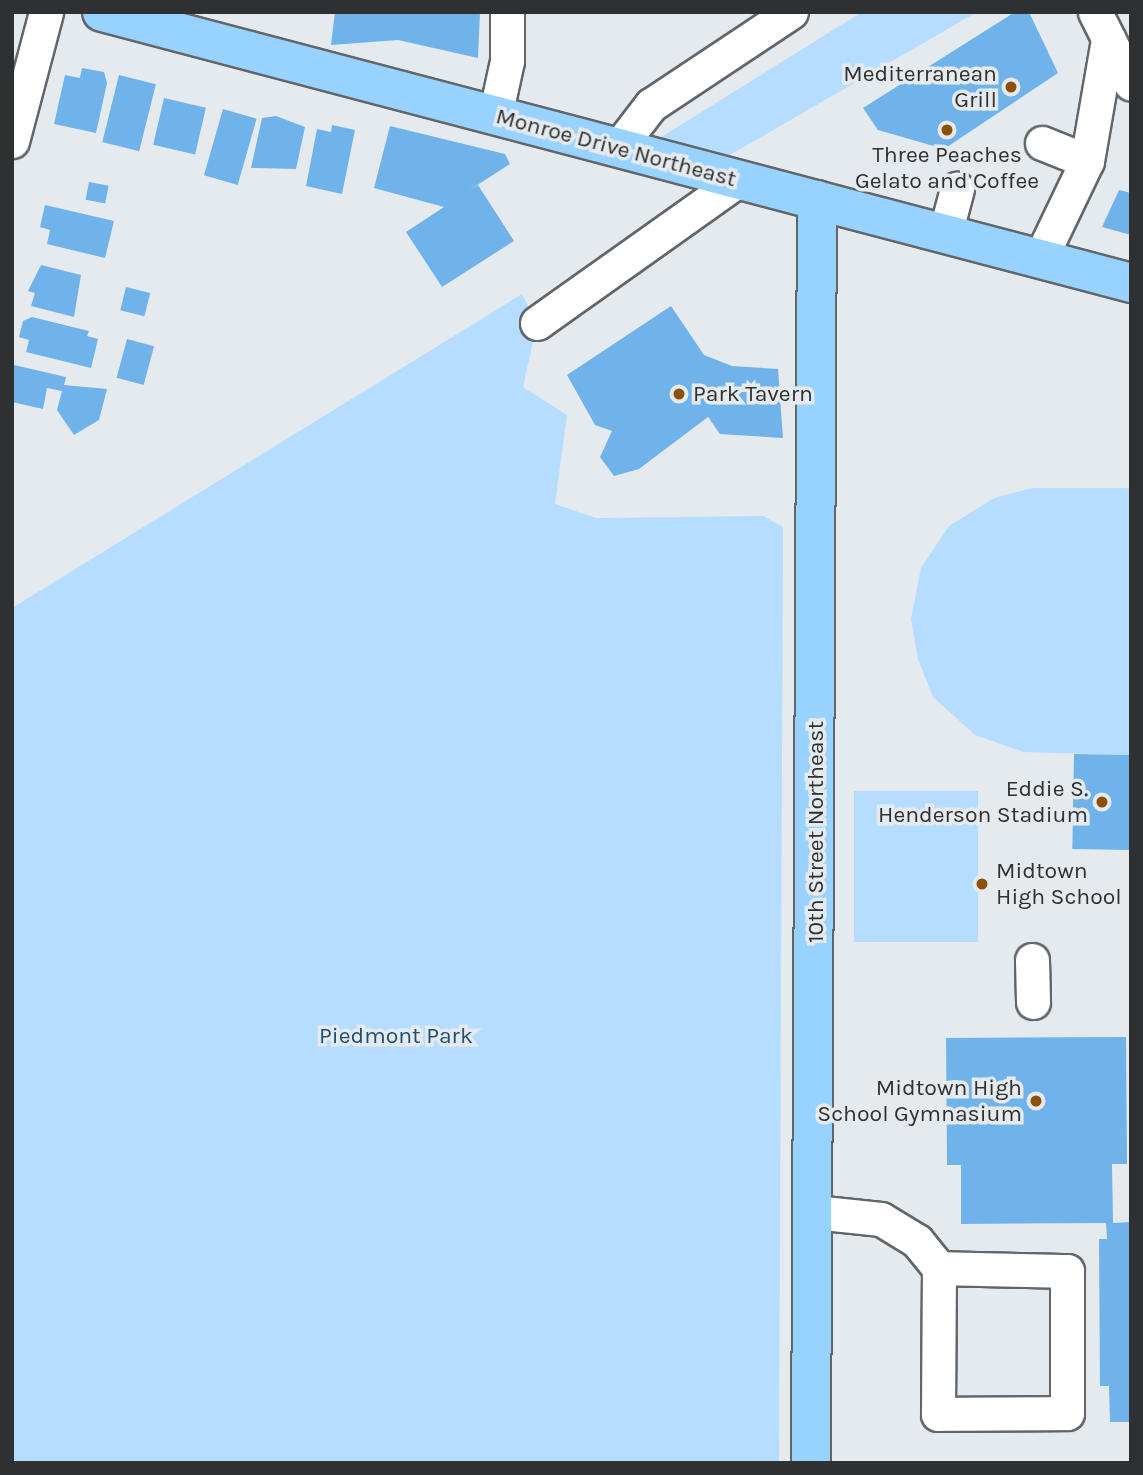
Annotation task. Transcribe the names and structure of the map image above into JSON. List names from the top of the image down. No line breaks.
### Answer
{"streets":{"main road":["Monroe Drive Northeast","10th Street Northeast"]},"crossings":[["Monroe Drive Northeast","10th Street Northeast"]],"parks":["Piedmont Park"],"places":["Mediterranean Grill","Three Peaches Gelato and Coffee","Park Tavern","Eddie S. Henderson Stadium","Midtown High School","Midtown High School Gymnasium"]}
